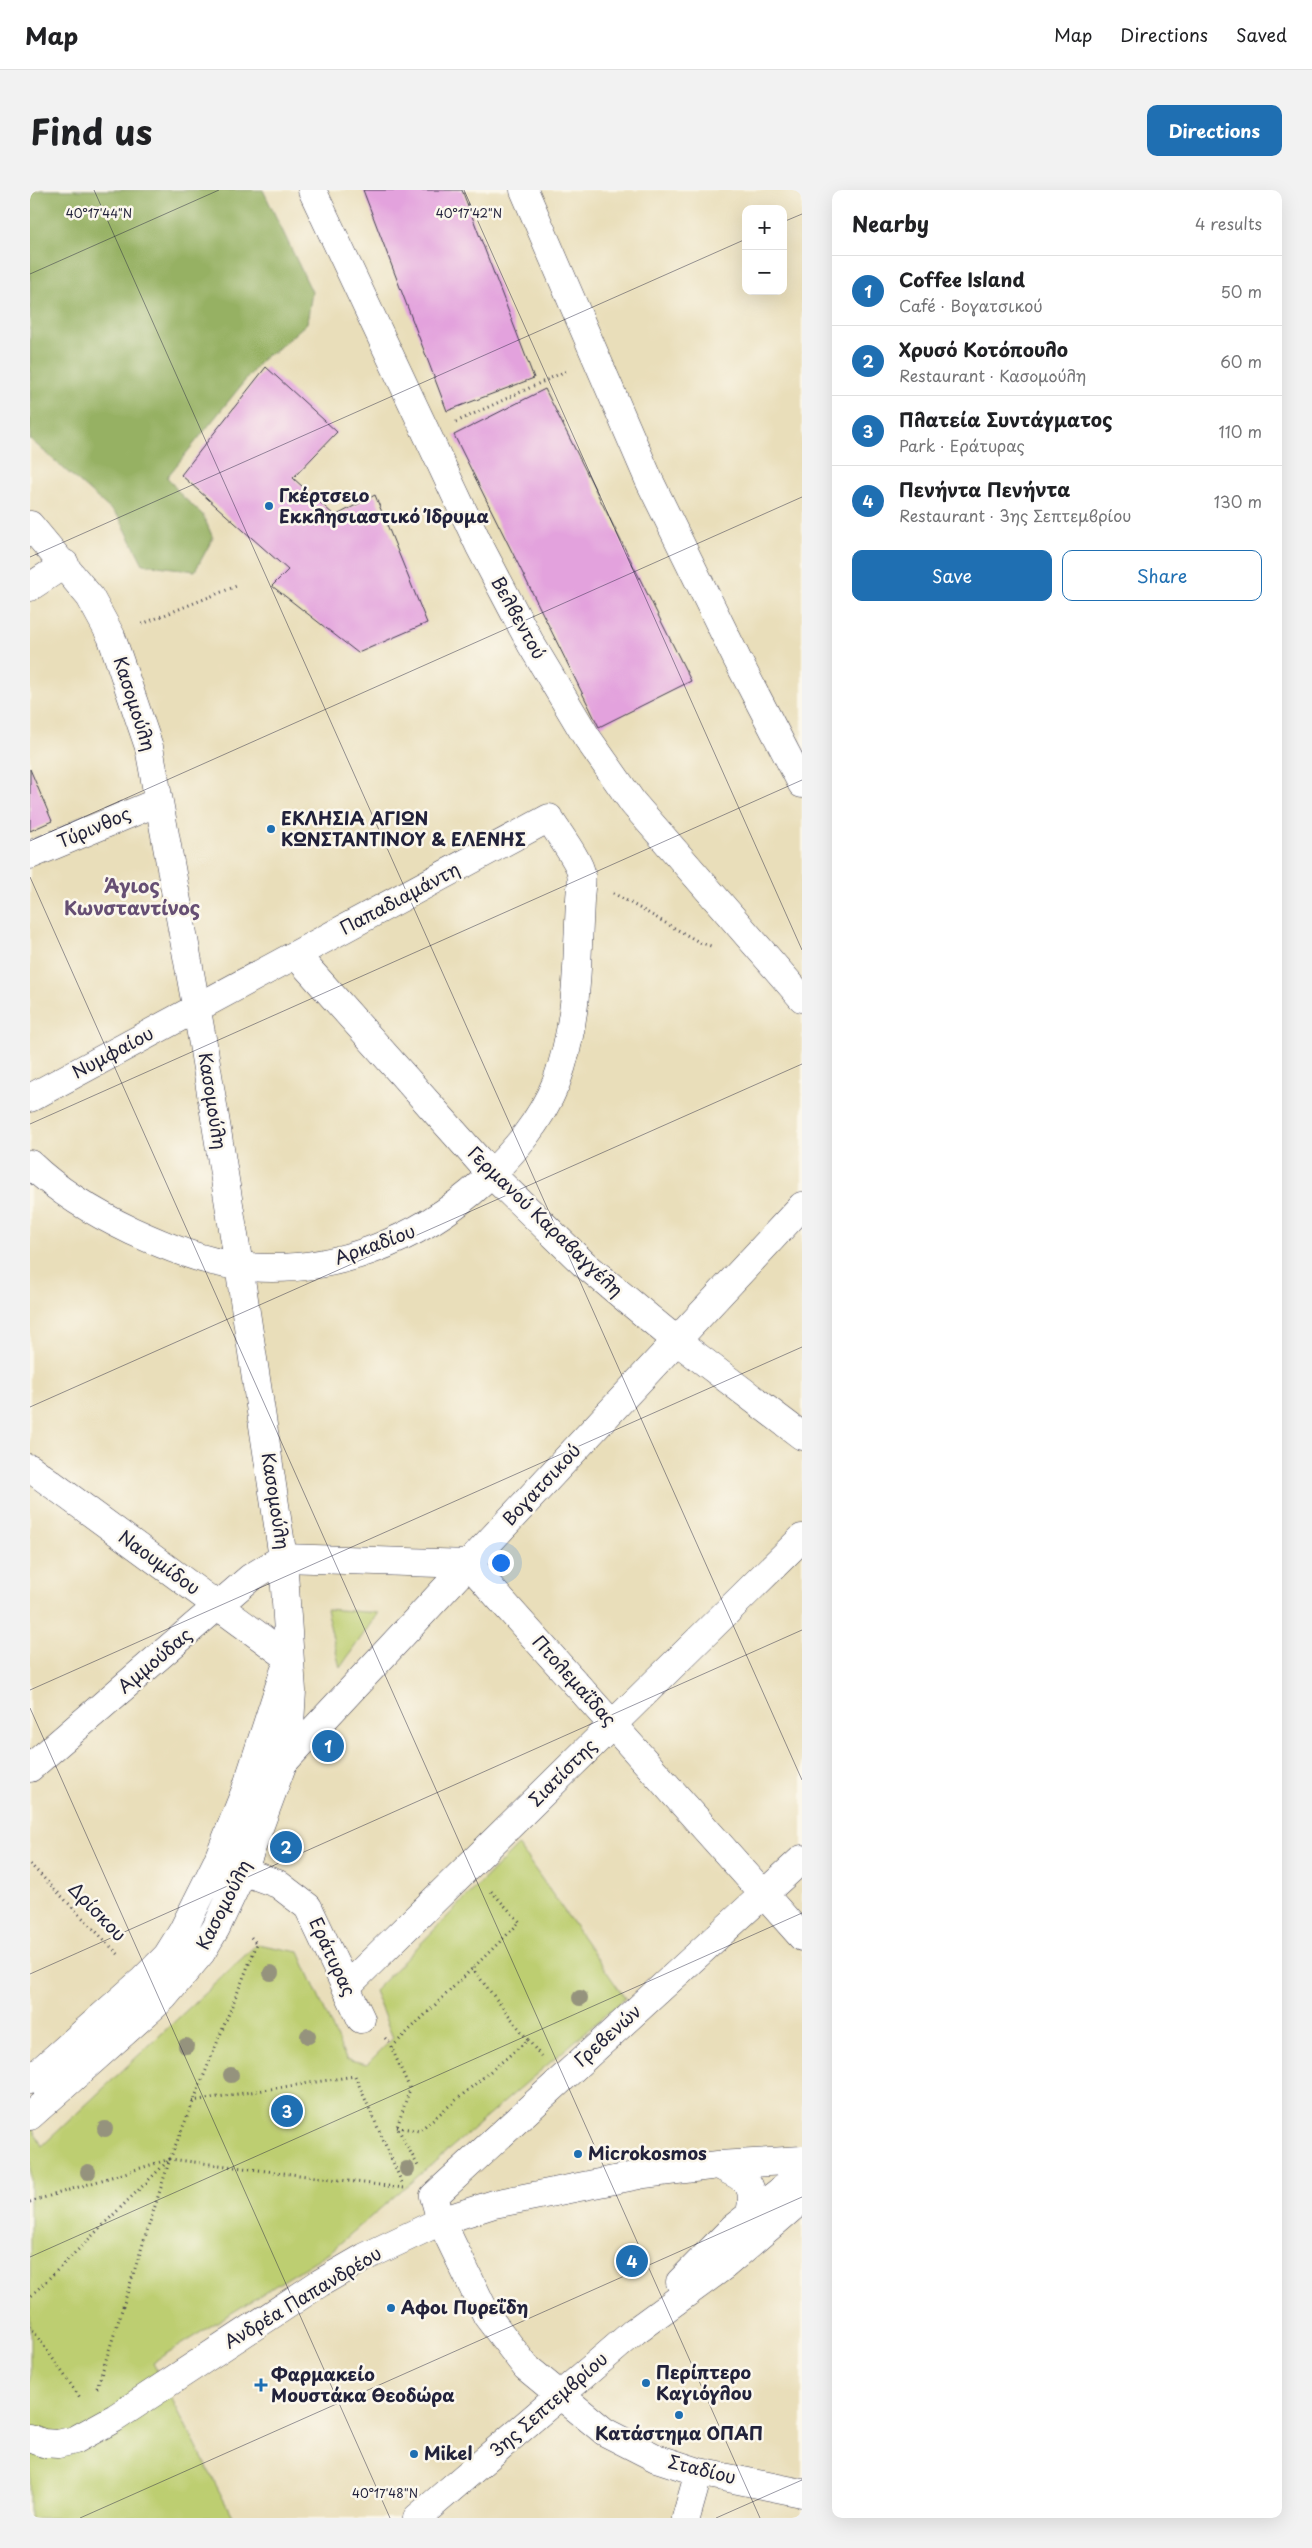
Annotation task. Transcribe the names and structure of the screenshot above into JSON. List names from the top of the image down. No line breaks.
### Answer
{"streets":{"street":["Βελβεντού","Κασομούλη","Τύρινθος","Παπαδιαμάντη","Νυμφαίου","Γερμανού Καραβαγγέλη","Αρκαδίου","Βογατσικού","Ναουμίδου","Αμμούδας","Πτολεμαΐδας","Σιατίστης","Εράτυρας","Γρεβενών","Ανδρέα Παπανδρέου","3ης Σεπτεμβρίου","Σταδίου"],"path":["Δρίσκου"]},"crossings":[["Κασομούλη","Τύρινθος"],["Κασομούλη","Παπαδιαμάντη"],["Κασομούλη","Νυμφαίου"],["Κασομούλη","Αρκαδίου"],["Κασομούλη","Βογατσικού"],["Κασομούλη","Ναουμίδου"],["Κασομούλη","Αμμούδας"],["Κασομούλη","Δρίσκου"],["Κασομούλη","Εράτυρας"],["Παπαδιαμάντη","Νυμφαίου"],["Παπαδιαμάντη","Γερμανού Καραβαγγέλη"],["Παπαδιαμάντη","Αρκαδίου"],["Γερμανού Καραβαγγέλη","Αρκαδίου"],["Γερμανού Καραβαγγέλη","Βογατσικού"],["Βογατσικού","Πτολεμαΐδας"],["Ναουμίδου","Αμμούδας"],["Πτολεμαΐδας","Σιατίστης"],["Πτολεμαΐδας","Γρεβενών"],["Σιατίστης","Εράτυρας"],["Γρεβενών","Ανδρέα Παπανδρέου"],["3ης Σεπτεμβρίου","Σταδίου"]],"districts":["Άγιος Κωνσταντίνος"],"places":{"other":["Γκέρτσειο Εκκλησιαστικό Ίδρυμα","ΕΚΛΗΣΙΑ ΑΓΙΩΝ ΚΩΝΣΤΑΝΤΙΝΟΥ & ΕΛΕΝΗΣ","Microkosmos","Αφοι Πυρεΐδη","Περίπτερο Καγιόγλου","Κατάστημα ΟΠΑΠ","Mikel"],"health":["Φαρμακείο Μουστάκα Θεοδώρα"]},"page":{"header":"Map","nav":["Map","Directions","Saved"],"title":"Find us","buttons":["Directions",["Save","Share"]],"heading":["Nearby","4 results"],"map_buttons":["+","−"],"list":[{"mark":"1","name":"Coffee Island","note":"Café · Βογατσικού","value":"50 m"},{"mark":"2","name":"Χρυσό Κοτόπουλο","note":"Restaurant · Κασομούλη","value":"60 m"},{"mark":"3","name":"Πλατεία Συντάγματος","note":"Park · Εράτυρας","value":"110 m"},{"mark":"4","name":"Πενήντα Πενήντα","note":"Restaurant · 3ης Σεπτεμβρίου","value":"130 m"}],"pins":["1","2","3","4"]},"coordinates":["40°17'44\"N","40°17'42\"N","40°17'48\"N"]}
